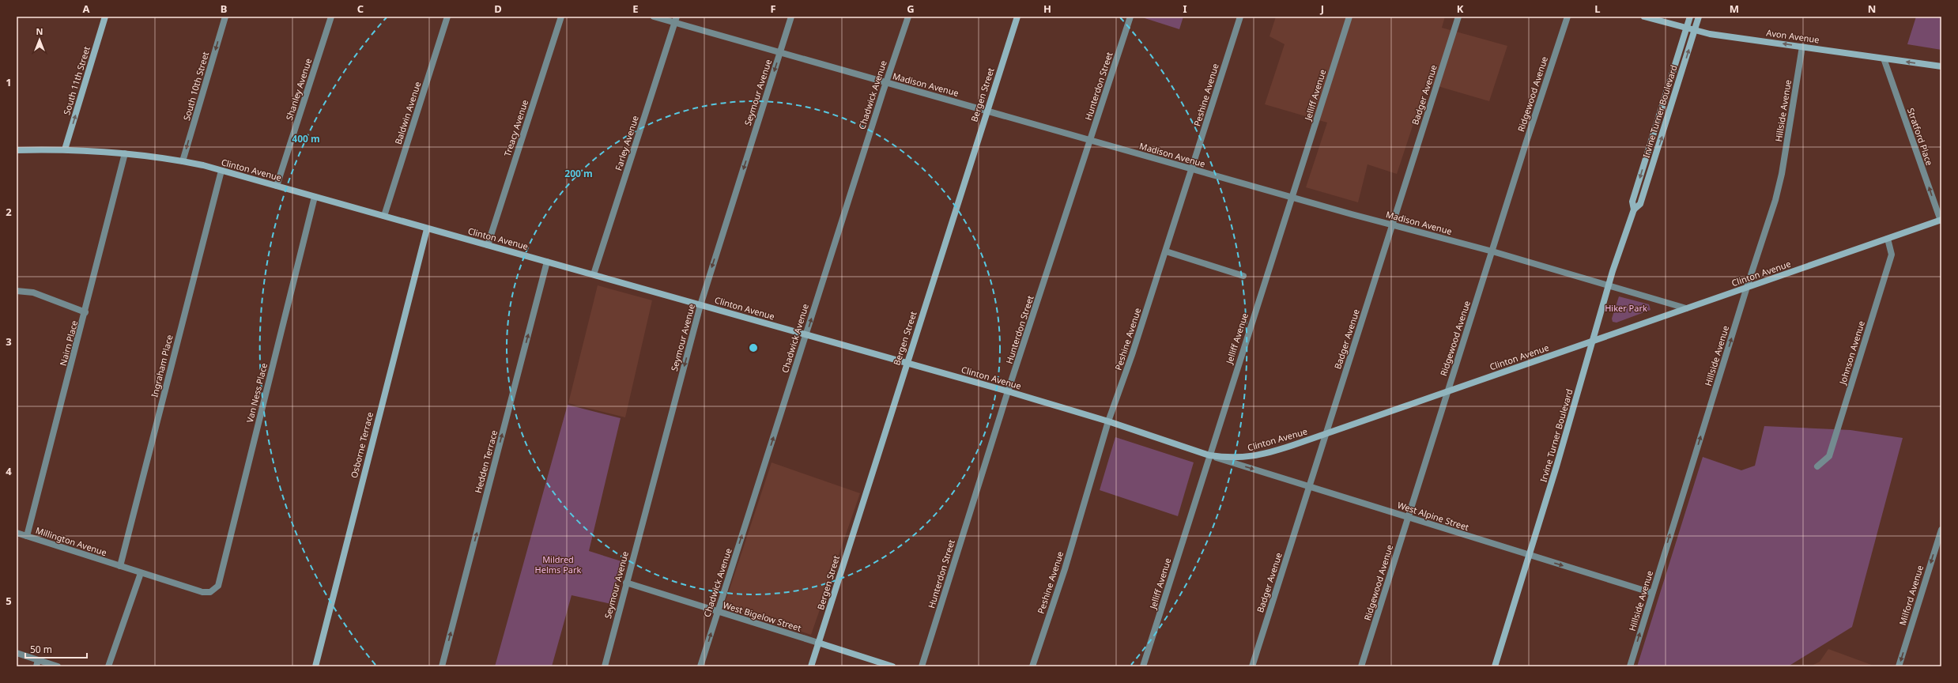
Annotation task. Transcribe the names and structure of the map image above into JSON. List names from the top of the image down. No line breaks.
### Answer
{"streets":{"main road":["Avon Avenue","South 11th Street","Bergen Street","Irvine Turner Boulevard","Clinton Avenue","Osborne Terrace","West Bigelow Street"],"street":["Madison Avenue","South 10th Street","Hunterdon Street","Shanley Avenue","Seymour Avenue","Ridgewood Avenue","Chadwick Avenue","Peshine Avenue","Jelliff Avenue","Badger Avenue","Hillside Avenue","Baldwin Avenue","Treacy Avenue","Stratford Place","Farley Avenue","Nairn Place","Johnson Avenue","Ingraham Place","Van Ness Place","Hedden Terrace","West Alpine Street","Millington Avenue","Milford Avenue"]},"crossings":[["Avon Avenue","Hillside Avenue"],["Avon Avenue","Irvine Turner Boulevard"],["Avon Avenue","Stratford Place"],["South 11th Street","Clinton Avenue"],["Madison Avenue","Hunterdon Street"],["Madison Avenue","Seymour Avenue"],["Madison Avenue","Ridgewood Avenue"],["Madison Avenue","Chadwick Avenue"],["Madison Avenue","Bergen Street"],["Madison Avenue","Peshine Avenue"],["Madison Avenue","Jelliff Avenue"],["Madison Avenue","Badger Avenue"],["Madison Avenue","Irvine Turner Boulevard"],["Madison Avenue","Farley Avenue"],["Madison Avenue","Clinton Avenue"],["South 10th Street","Clinton Avenue"],["Hunterdon Street","Clinton Avenue"],["Shanley Avenue","Clinton Avenue"],["Seymour Avenue","Clinton Avenue"],["Seymour Avenue","West Bigelow Street"],["Ridgewood Avenue","Clinton Avenue"],["Ridgewood Avenue","West Alpine Street"],["Chadwick Avenue","Clinton Avenue"],["Chadwick Avenue","West Bigelow Street"],["Bergen Street","Clinton Avenue"],["Bergen Street","West Bigelow Street"],["Peshine Avenue","Clinton Avenue"],["Jelliff Avenue","Clinton Avenue"],["Jelliff Avenue","West Alpine Street"],["Badger Avenue","Clinton Avenue"],["Badger Avenue","West Alpine Street"],["Hillside Avenue","Clinton Avenue"],["Hillside Avenue","West Alpine Street"],["Irvine Turner Boulevard","Clinton Avenue"],["Irvine Turner Boulevard","West Alpine Street"],["Baldwin Avenue","Clinton Avenue"],["Treacy Avenue","Clinton Avenue"],["Stratford Place","Clinton Avenue"],["Farley Avenue","Clinton Avenue"],["Clinton Avenue","Nairn Place"],["Clinton Avenue","Johnson Avenue"],["Clinton Avenue","Ingraham Place"],["Clinton Avenue","Van Ness Place"],["Clinton Avenue","Osborne Terrace"],["Clinton Avenue","Hedden Terrace"],["Clinton Avenue","West Alpine Street"],["Nairn Place","Millington Avenue"],["Ingraham Place","Millington Avenue"],["Van Ness Place","Millington Avenue"]],"one_way":["Avon Avenue","South 11th Street","South 10th Street","Seymour Avenue","Chadwick Avenue","Hillside Avenue","Stratford Place","Hedden Terrace","West Alpine Street","Milford Avenue"],"parks":["Hiker Park","Mildred Helms Park"],"scale_bar":"50 m","north":"top","grid":{"columns":["A","B","C","D","E","F","G","H","I","J","K","L","M","N"],"rows":["1","2","3","4","5"]},"rings":["400 m","200 m"]}
